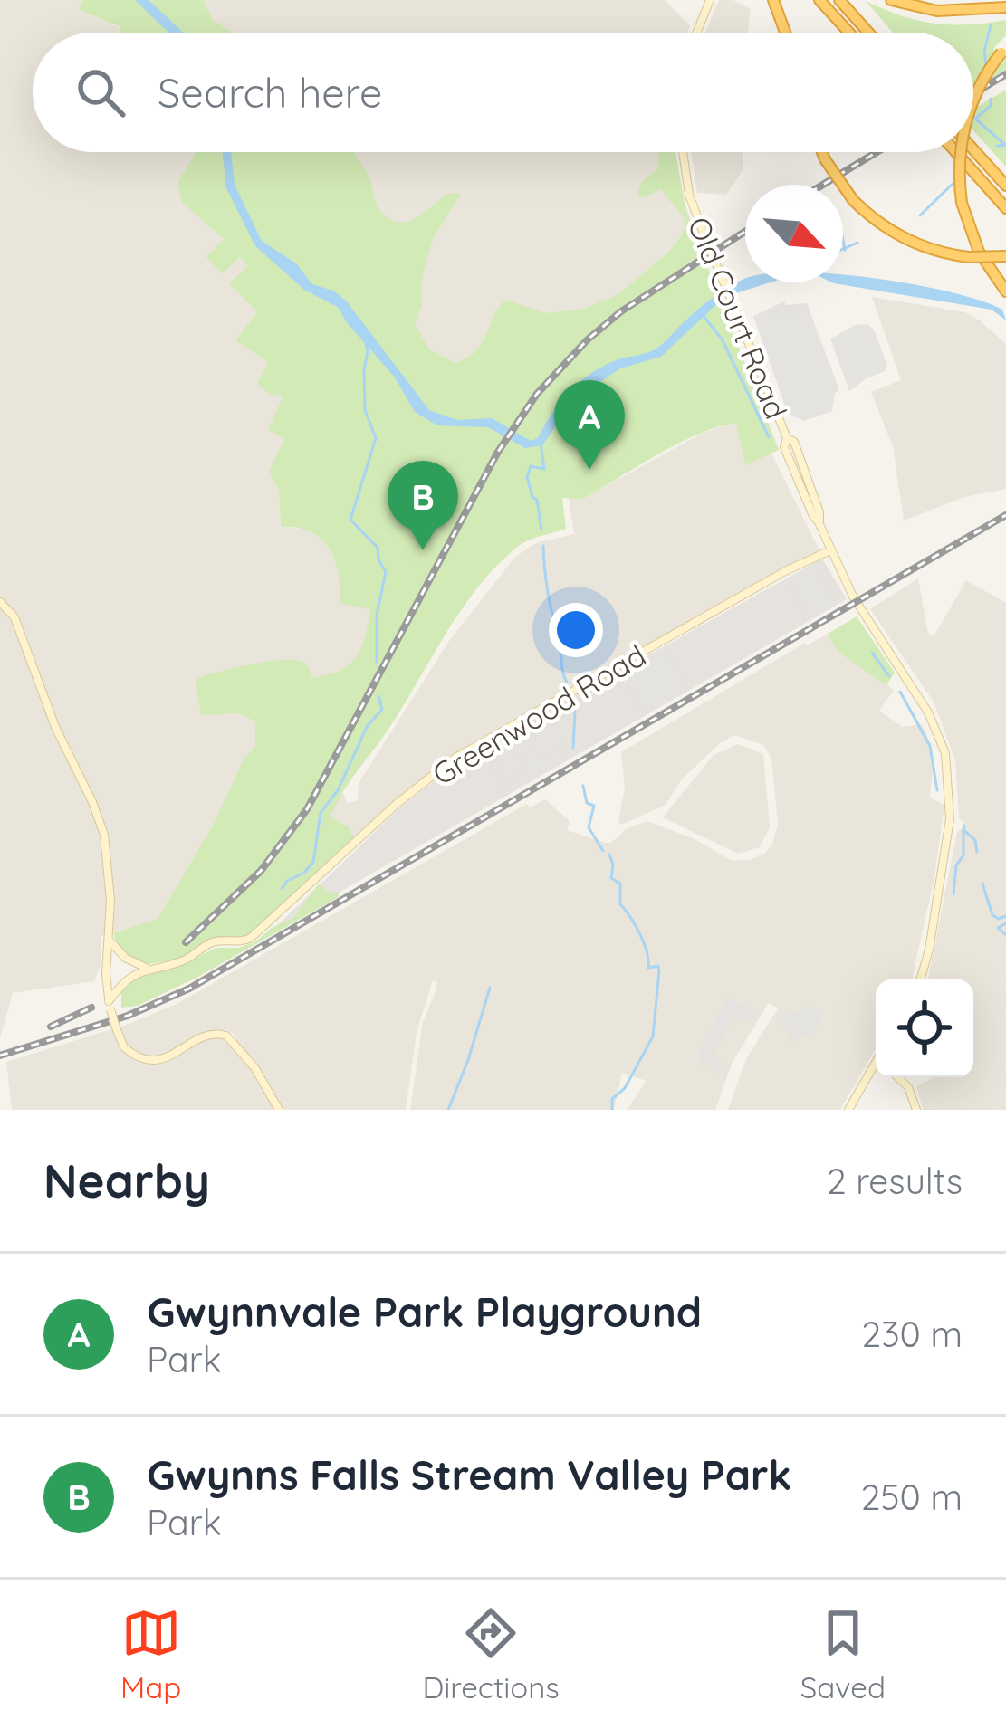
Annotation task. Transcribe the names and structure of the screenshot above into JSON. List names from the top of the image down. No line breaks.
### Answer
{"streets":{"street":["Old Court Road","Greenwood Road"]},"crossings":[["Old Court Road","Greenwood Road"]],"north":"bottom right","page":{"search":"Search here","pins":["A","B"],"heading":["Nearby","2 results"],"list":[{"mark":"A","name":"Gwynnvale Park Playground","note":"Park","value":"230 m"},{"mark":"B","name":"Gwynns Falls Stream Valley Park","note":"Park","value":"250 m"}],"nav":["Map","Directions","Saved"]}}
